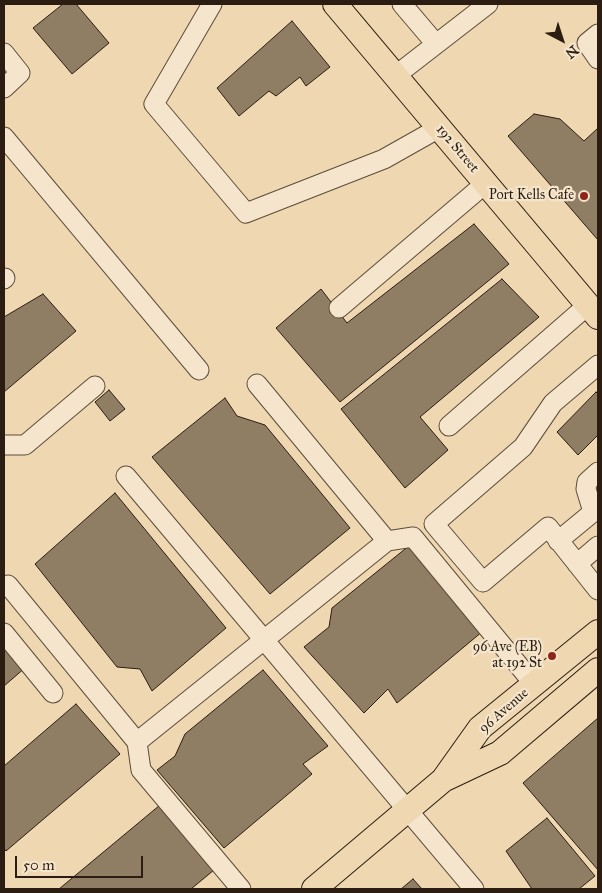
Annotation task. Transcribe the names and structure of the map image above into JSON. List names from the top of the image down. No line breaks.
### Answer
{"streets":{"main road":["192 Street","96 Avenue"]},"places":["Port Kells Cafe","96 Ave (EB) at 192 St"],"scale_bar":"50 m","north":"bottom right"}
